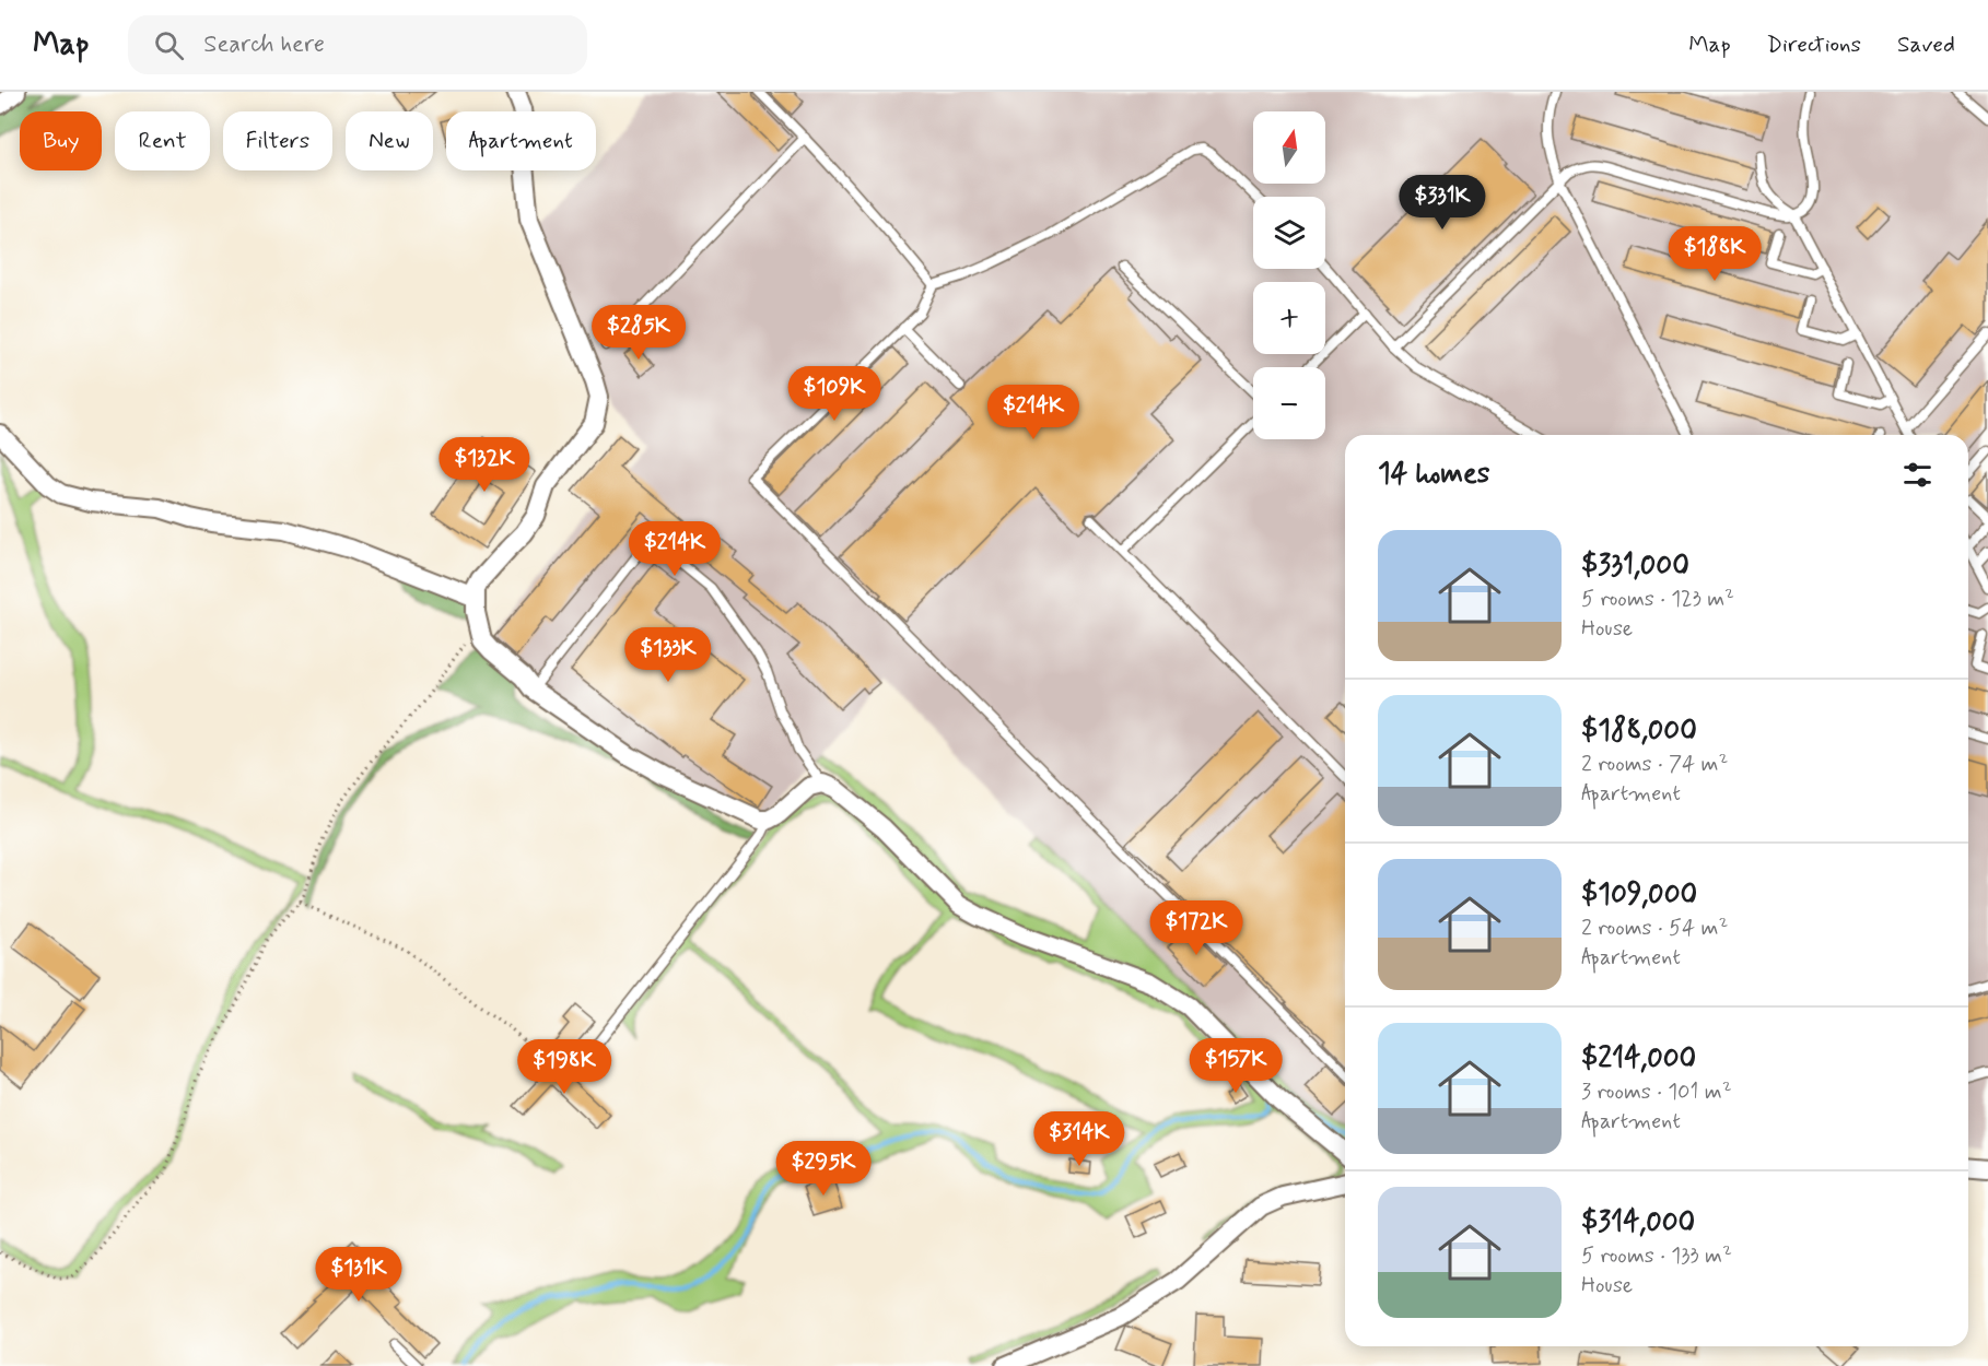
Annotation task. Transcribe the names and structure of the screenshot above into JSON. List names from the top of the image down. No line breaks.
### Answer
{"north":"top","page":{"header":"Map","search":"Search here","nav":["Map","Directions","Saved"],"map_buttons":["+","−"],"chip":["Buy","Rent","Filters","New","Apartment"],"price":["$331K","$188K","$285K","$109K","$214K","$132K","$214K","$133K","$172K","$157K","$198K","$314K","$295K","$131K"],"heading":"14 homes","list":[{"name":"$331,000","note":"5 rooms · 123 m² · House"},{"name":"$188,000","note":"2 rooms · 74 m² · Apartment"},{"name":"$109,000","note":"2 rooms · 54 m² · Apartment"},{"name":"$214,000","note":"3 rooms · 101 m² · Apartment"},{"name":"$314,000","note":"5 rooms · 133 m² · House"}]}}
